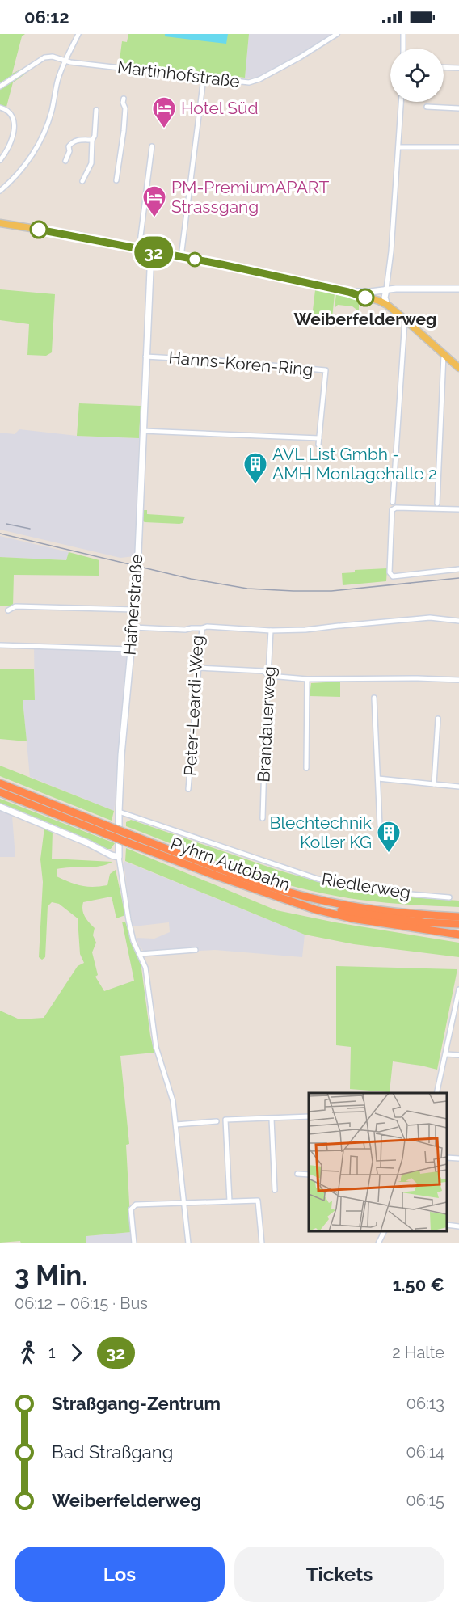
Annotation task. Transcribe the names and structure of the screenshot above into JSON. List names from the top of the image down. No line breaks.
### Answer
{"streets":{"highway":["Pyhrn Autobahn"],"street":["Martinhofstraße","Hanns-Koren-Ring","Hafnerstraße","Peter-Leardi-Weg","Brandauerweg","Riedlerweg"]},"crossings":[["Hanns-Koren-Ring","Hafnerstraße"],["Hafnerstraße","Peter-Leardi-Weg"],["Hafnerstraße","Riedlerweg"]],"places":{"hotel":["Hotel Süd","PM-PremiumAPART Strassgang"],"other":["Weiberfelderweg"],"building":["AVL List Gmbh - AMH Montagehalle 2","Blechtechnik Koller KG"]},"lines":["bus line 32"],"page":{"status":"06:12","on_map":"32","heading":["3 Min.","06:12 – 06:15 · Bus","1.50 €"],"legs":["1","32","2 Halte"],"list":[{"name":"Straßgang-Zentrum","value":"06:13"},{"name":"Bad Straßgang","value":"06:14"},{"name":"Weiberfelderweg","value":"06:15"}],"buttons":["Los","Tickets"]}}
